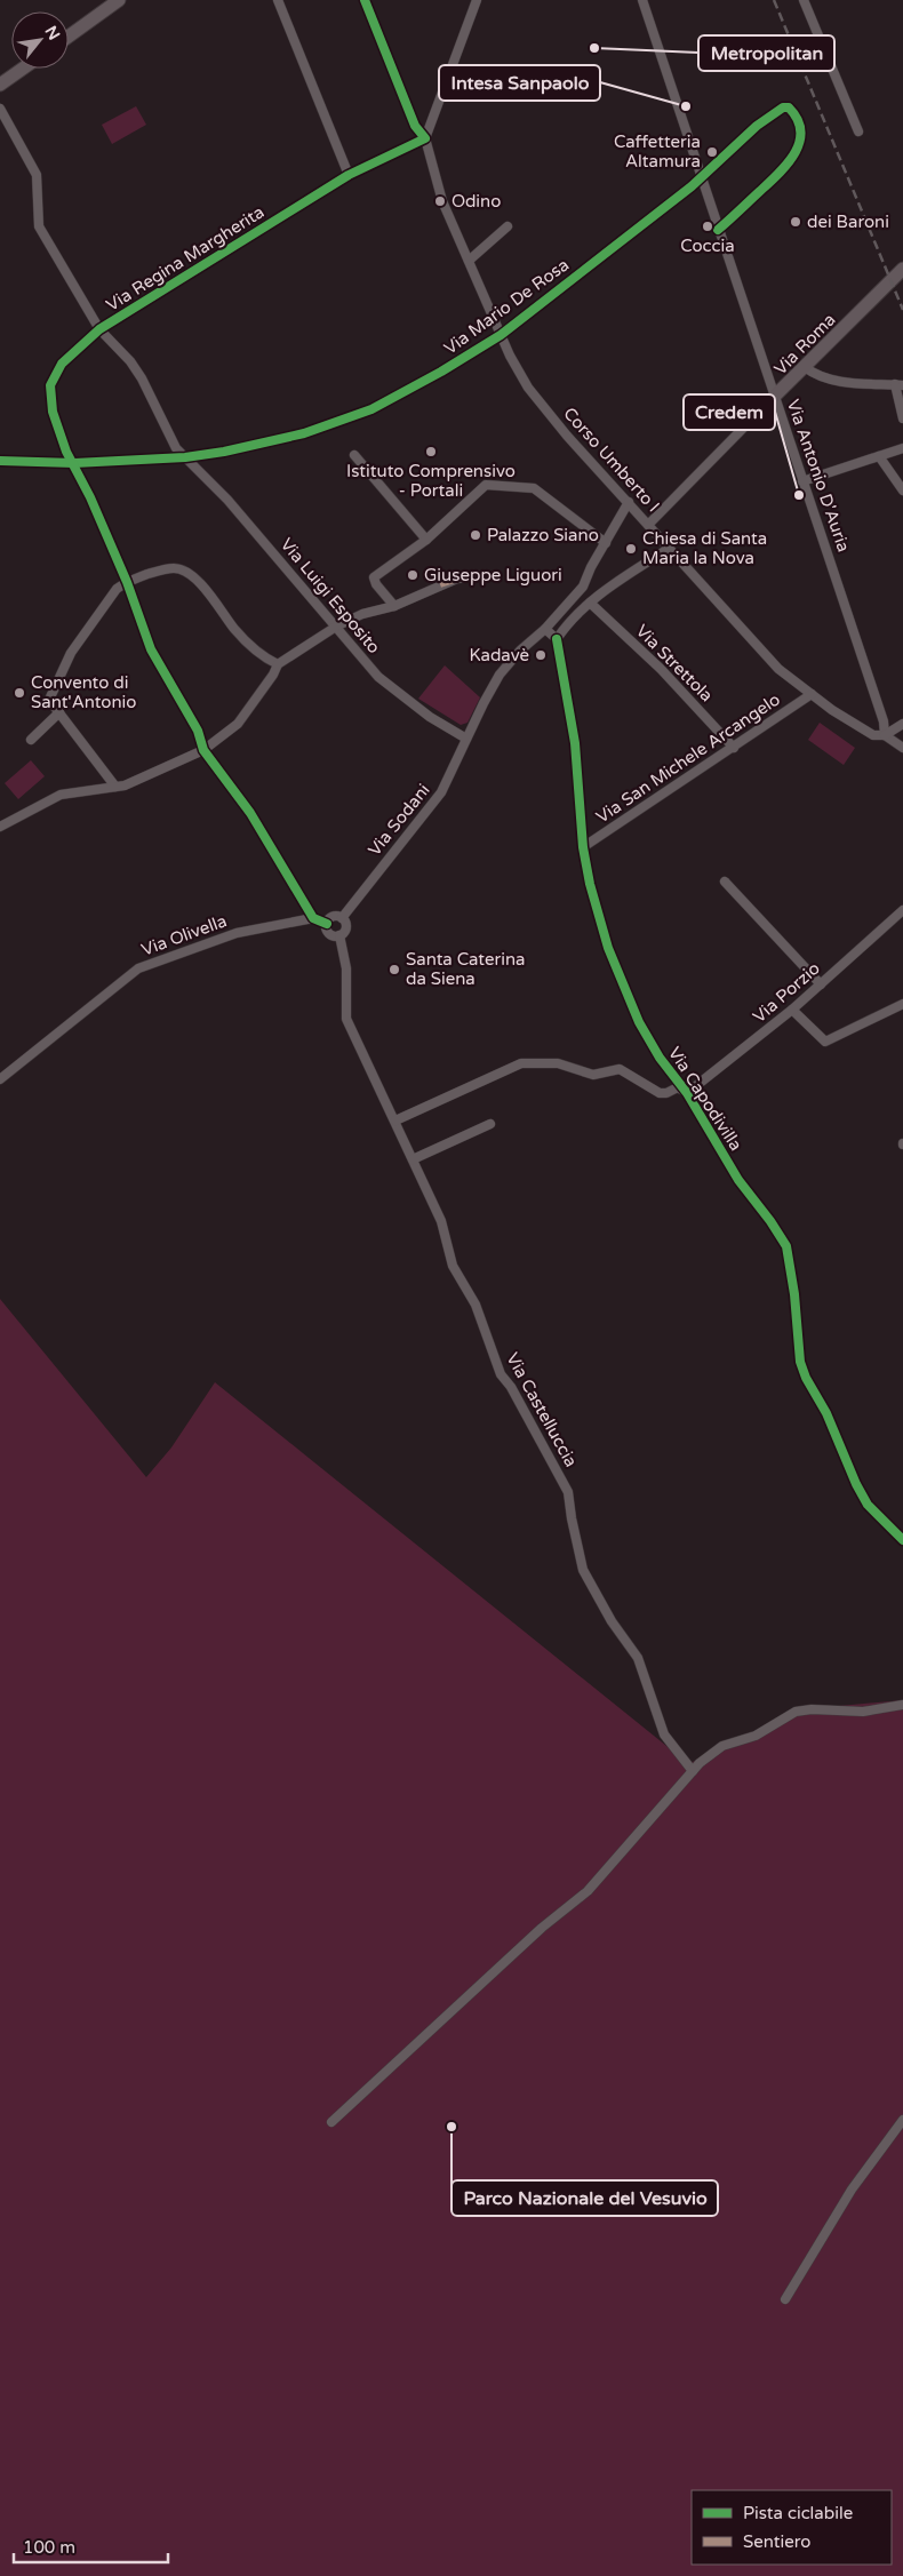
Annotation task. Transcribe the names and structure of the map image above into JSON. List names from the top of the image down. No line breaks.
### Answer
{"streets":{"street":["Via Regina Margherita","Via Mario De Rosa","Via Roma","Corso Umberto I","Via Antonio D'Auria","Via Luigi Esposito","Via Strettola","Via San Michele Arcangelo","Via Sodani","Via Olivella","Via Porzio","Via Capodivilla","Via Castelluccia"]},"crossings":[["Via Regina Margherita","Via Mario De Rosa"],["Via Regina Margherita","Corso Umberto I"],["Via Regina Margherita","Via Luigi Esposito"],["Via Regina Margherita","Via Olivella"],["Via Mario De Rosa","Corso Umberto I"],["Via Mario De Rosa","Via Antonio D'Auria"],["Via Mario De Rosa","Via Luigi Esposito"],["Via Roma","Corso Umberto I"],["Via Roma","Via Antonio D'Auria"],["Corso Umberto I","Via Antonio D'Auria"],["Corso Umberto I","Via San Michele Arcangelo"],["Corso Umberto I","Via Sodani"],["Via Luigi Esposito","Via Sodani"],["Via Strettola","Via San Michele Arcangelo"],["Via San Michele Arcangelo","Via Capodivilla"],["Via Sodani","Via Castelluccia"],["Via Porzio","Via Capodivilla"]],"places":["Metropolitan","Intesa Sanpaolo","Caffetteria Altamura","Odino","dei Baroni","Coccia","Istituto Comprensivo - Portali","Credem","Palazzo Siano","Chiesa di Santa Maria la Nova","Giuseppe Liguori","Kadavè","Convento di Sant'Antonio","Santa Caterina da Siena","Parco Nazionale del Vesuvio"],"legend":["Pista ciclabile","Sentiero"],"scale_bar":"100 m","north":"top right"}
